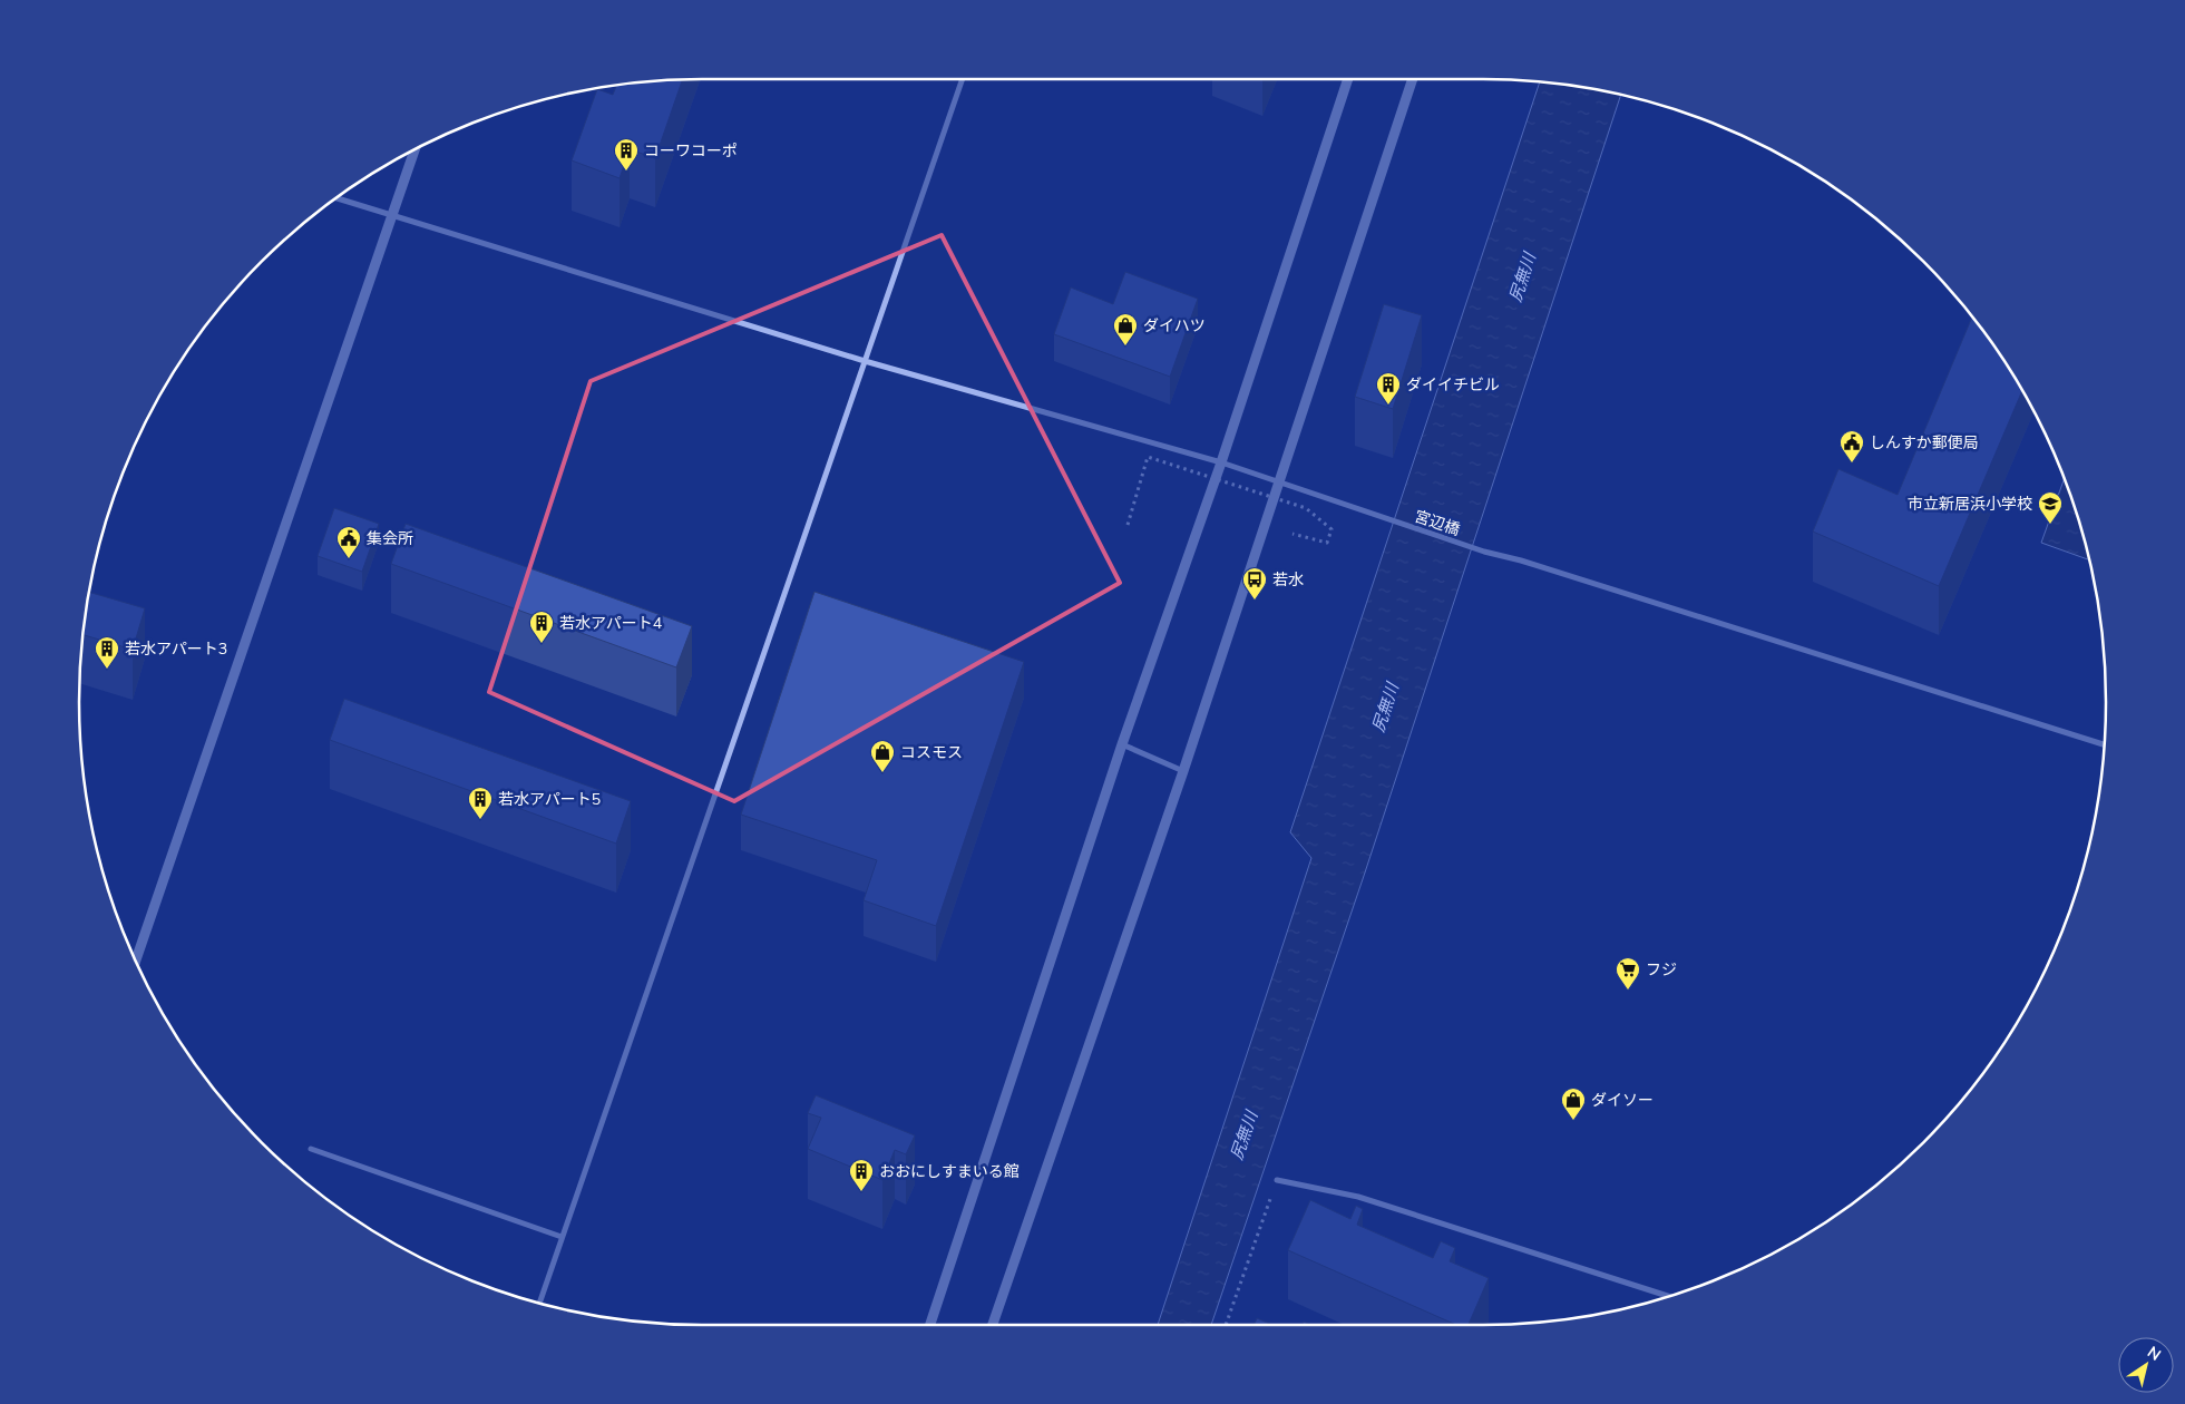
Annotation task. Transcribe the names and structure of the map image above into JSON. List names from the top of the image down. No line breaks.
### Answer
{"streets":{"street":["宮辺橋"]},"water":["尻無川"],"places":{"building":["コーワコーポ","ダイイチビル","若水アパート4","若水アパート3","若水アパート5","おおにしすまいる館"],"shop":["ダイハツ","コスモス","ダイソー"],"public building":["しんすか郵便局","集会所"],"school or university":["市立新居浜小学校"],"bus stop":["若水"],"supermarket":["フジ"]},"north":"top right"}
